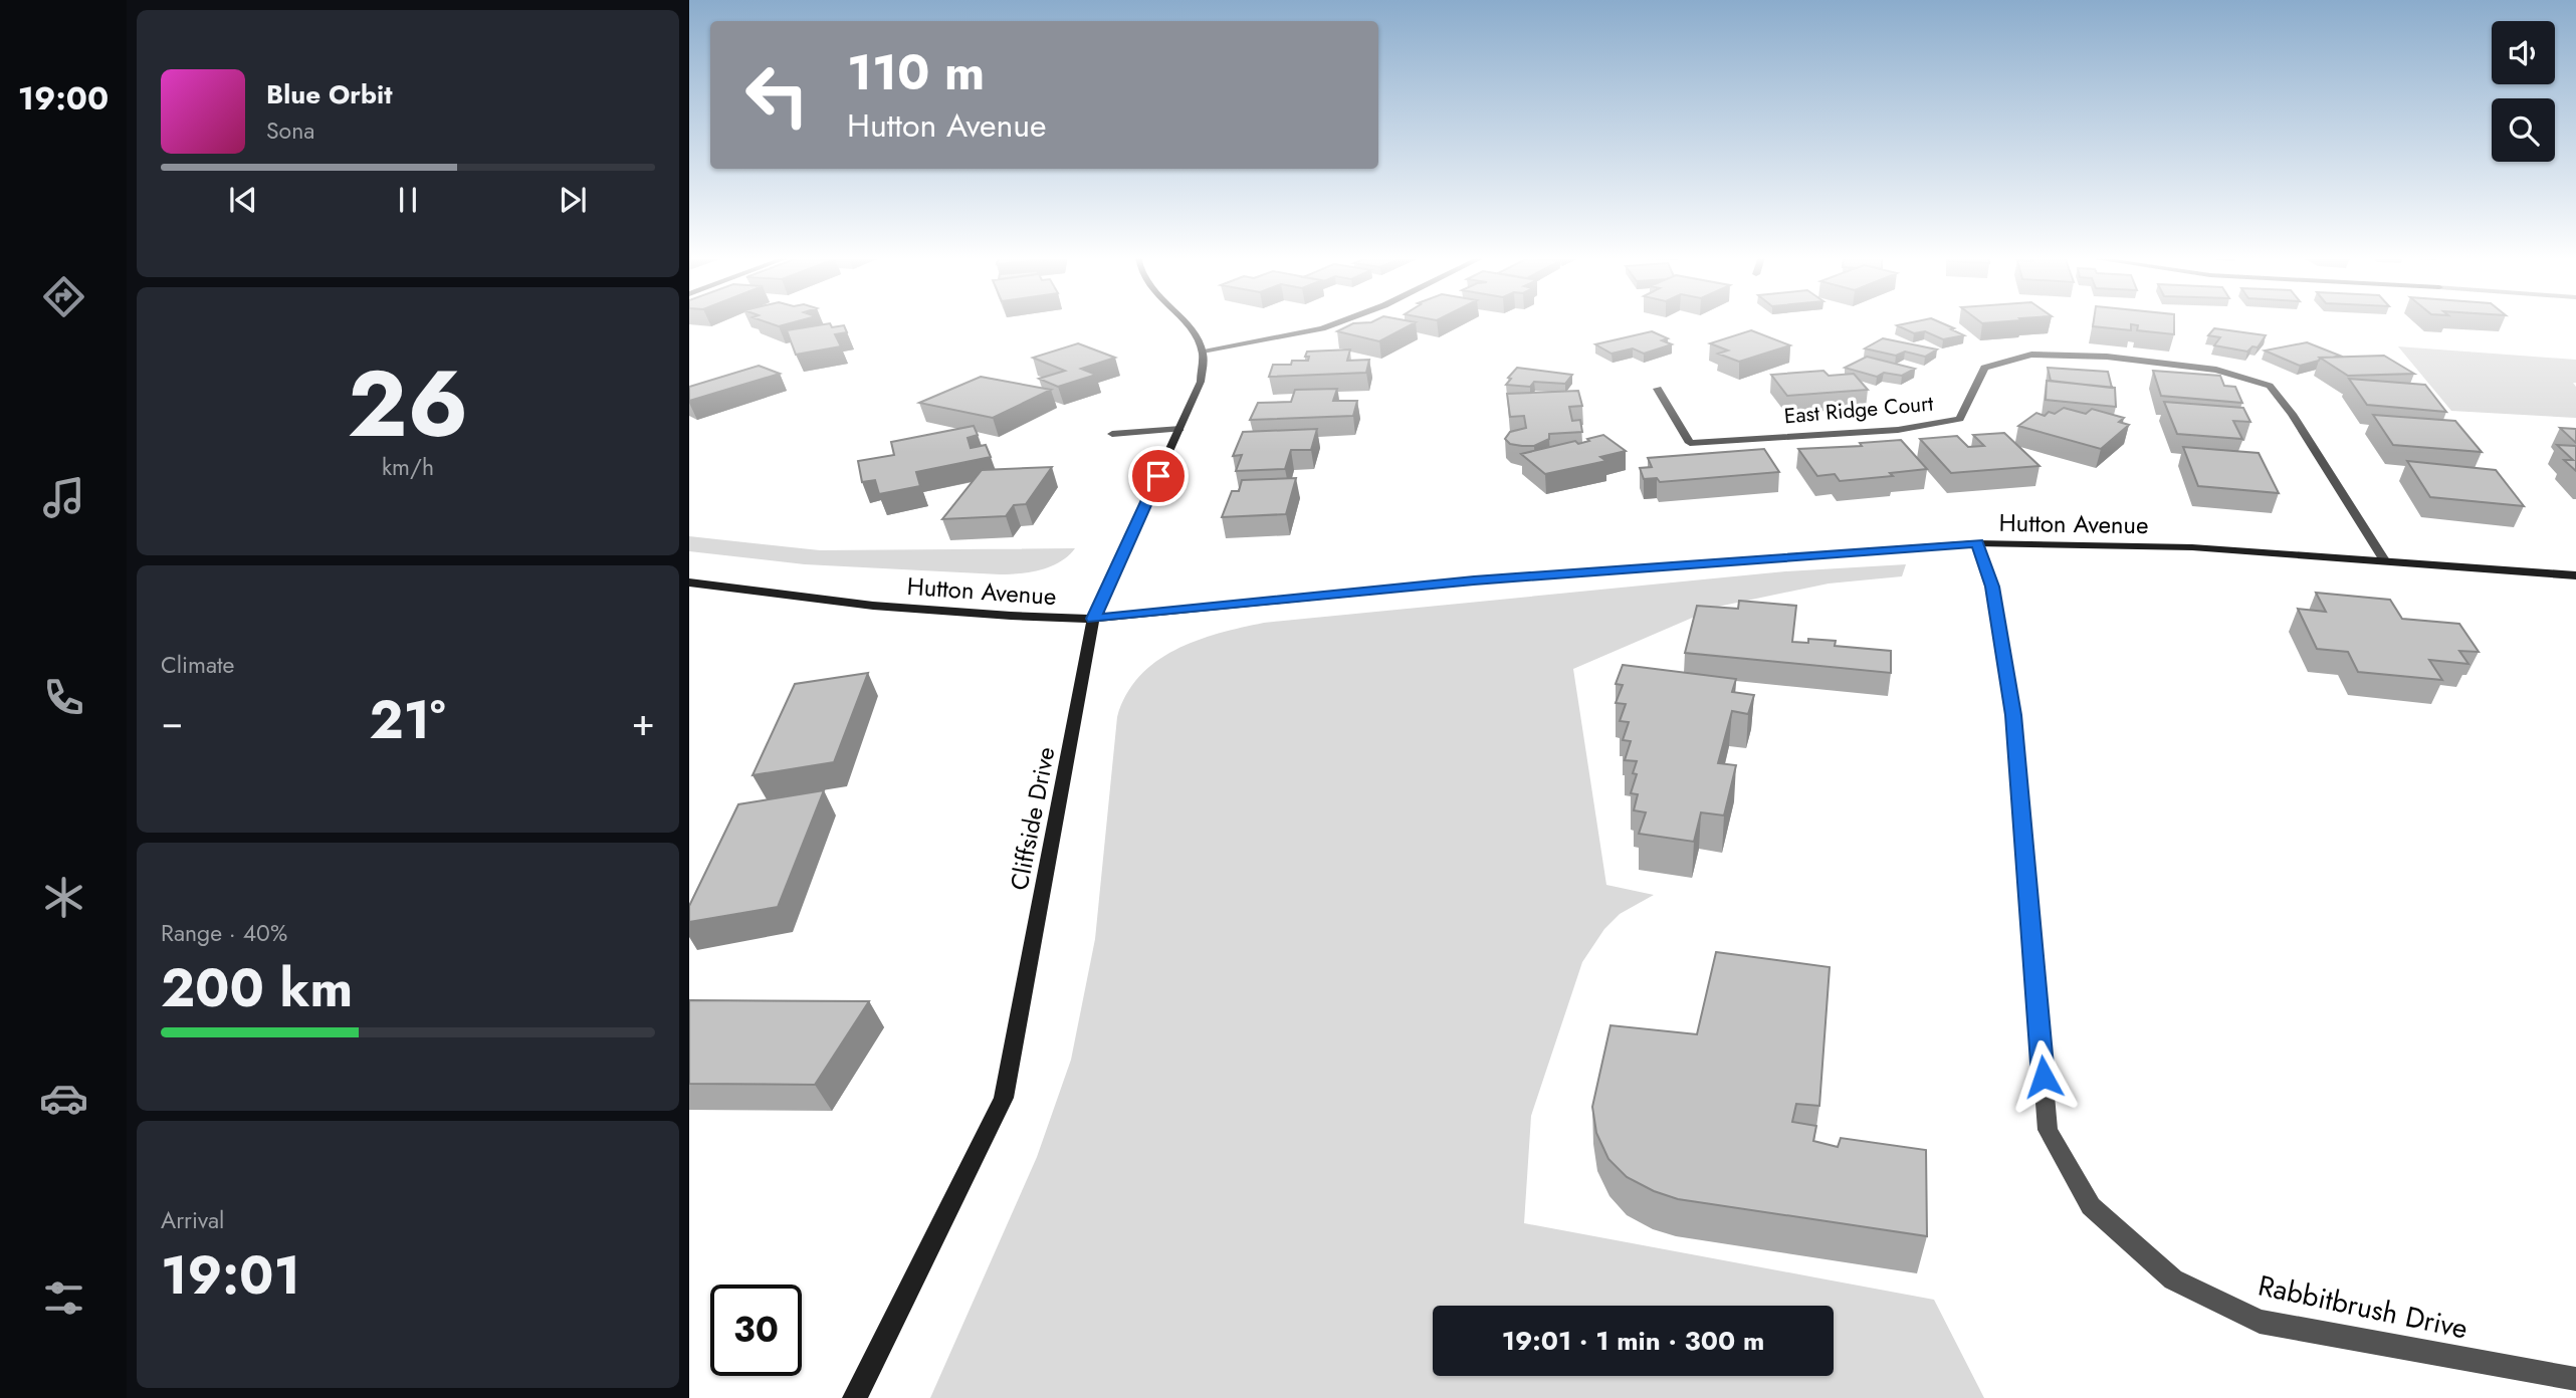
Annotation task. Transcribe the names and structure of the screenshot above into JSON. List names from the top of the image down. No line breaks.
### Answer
{"streets":{"street":["East Ridge Court","Hutton Avenue","Cliffside Drive","Rabbitbrush Drive"]},"crossings":[["East Ridge Court","Hutton Avenue"],["Hutton Avenue","Cliffside Drive"],["Hutton Avenue","Rabbitbrush Drive"]],"page":{"tabs":"19:00","turn":["110 m","Hutton Avenue"],"song":["Blue Orbit","Sona"],"tile":[["26","km/h"],"Climate",["Range · 40%","200 km"],["Arrival","19:01"]],"heat":["−","21°","+"],"limit":"30","trip":"19:01 · 1 min · 300 m"}}
